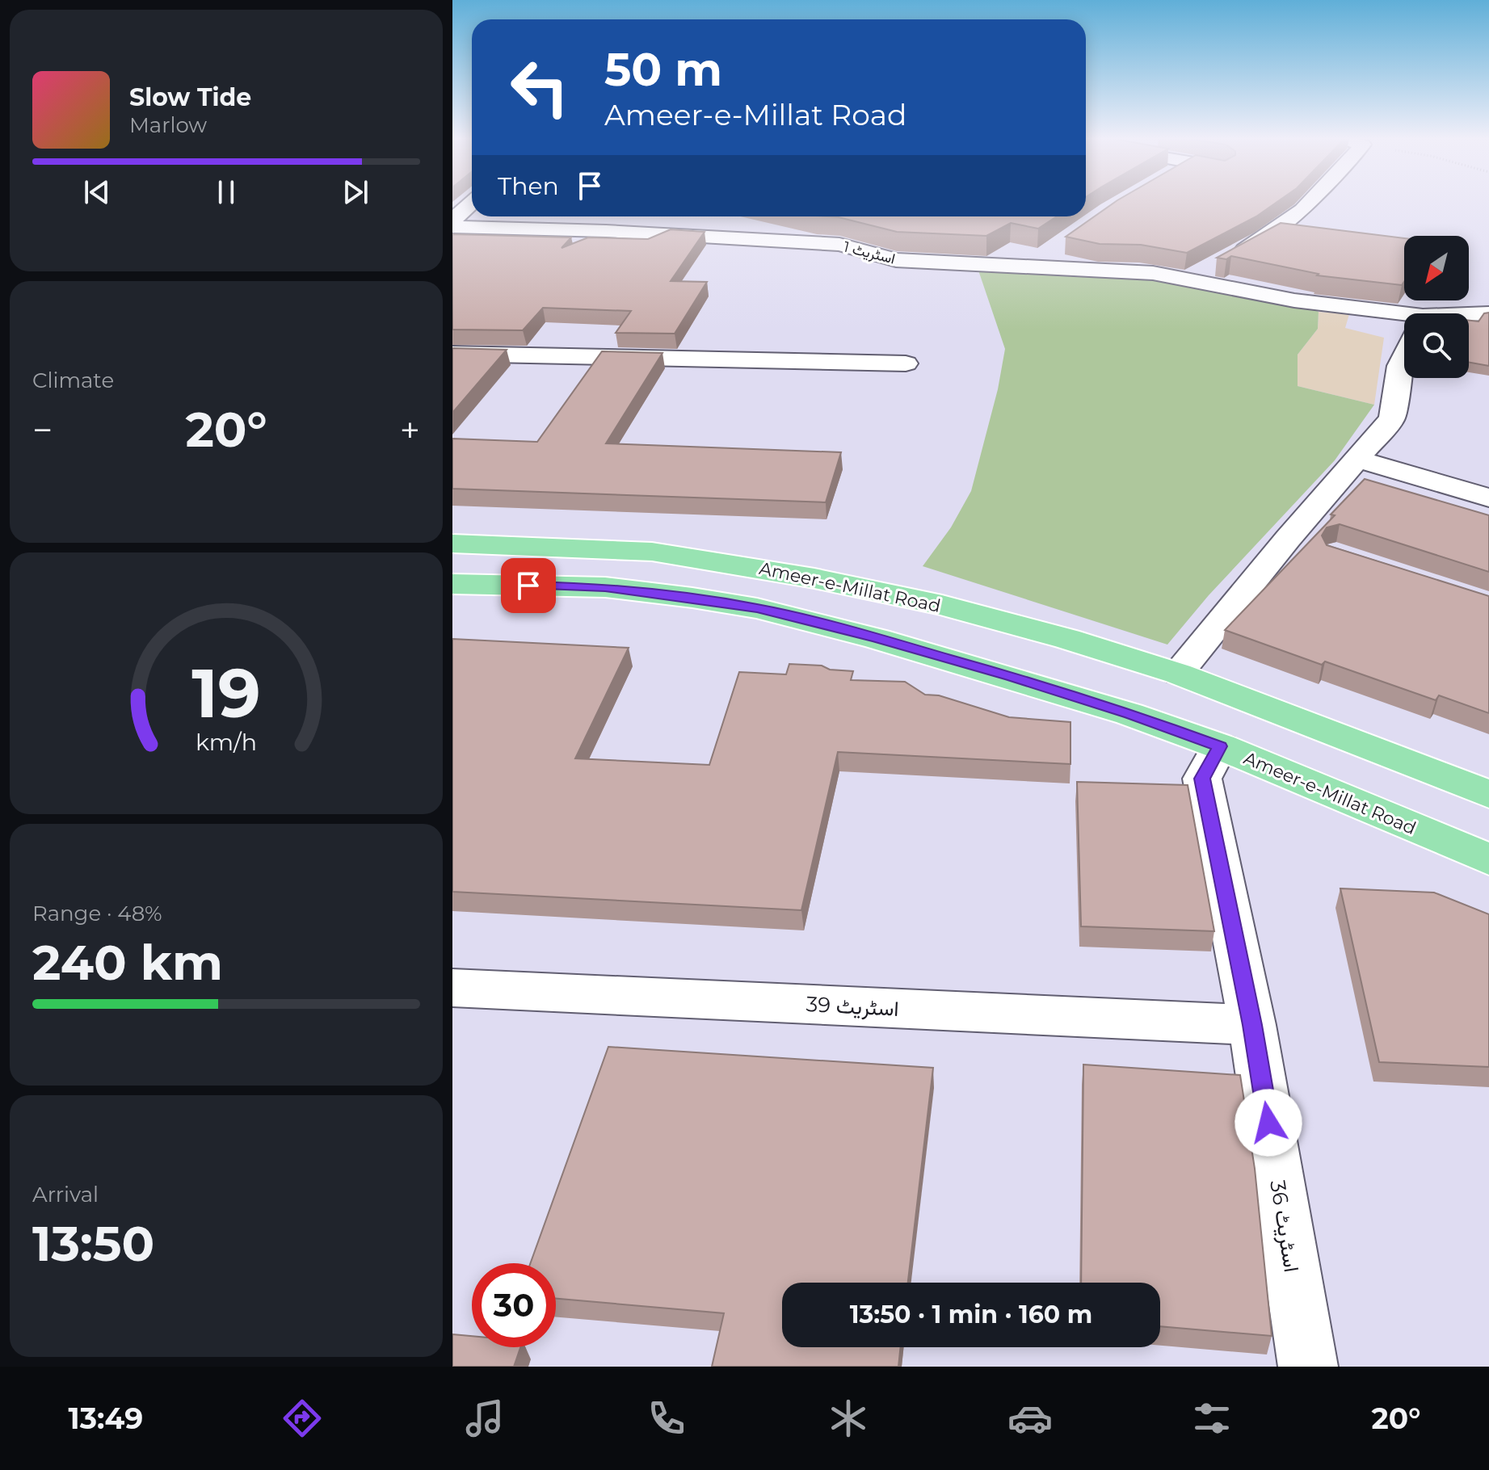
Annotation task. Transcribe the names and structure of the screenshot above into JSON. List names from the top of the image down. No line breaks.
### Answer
{"streets":{"main road":["Ameer-e-Millat Road"],"street":["اسٹریٹ 1","اسٹریٹ 39","اسٹریٹ 36"]},"crossings":[["Ameer-e-Millat Road","اسٹریٹ 36"],["اسٹریٹ 39","اسٹریٹ 36"]],"north":"bottom left","page":{"turn":["50 m","Ameer-e-Millat Road"],"song":["Slow Tide","Marlow"],"then":"Then","tile":["Climate",["Range · 48%","240 km"],["Arrival","13:50"]],"heat":["−","20°","+"],"limit":"30","trip":"13:50 · 1 min · 160 m","tabs":["13:49","20°"],"gauge":["19","km/h"]}}
